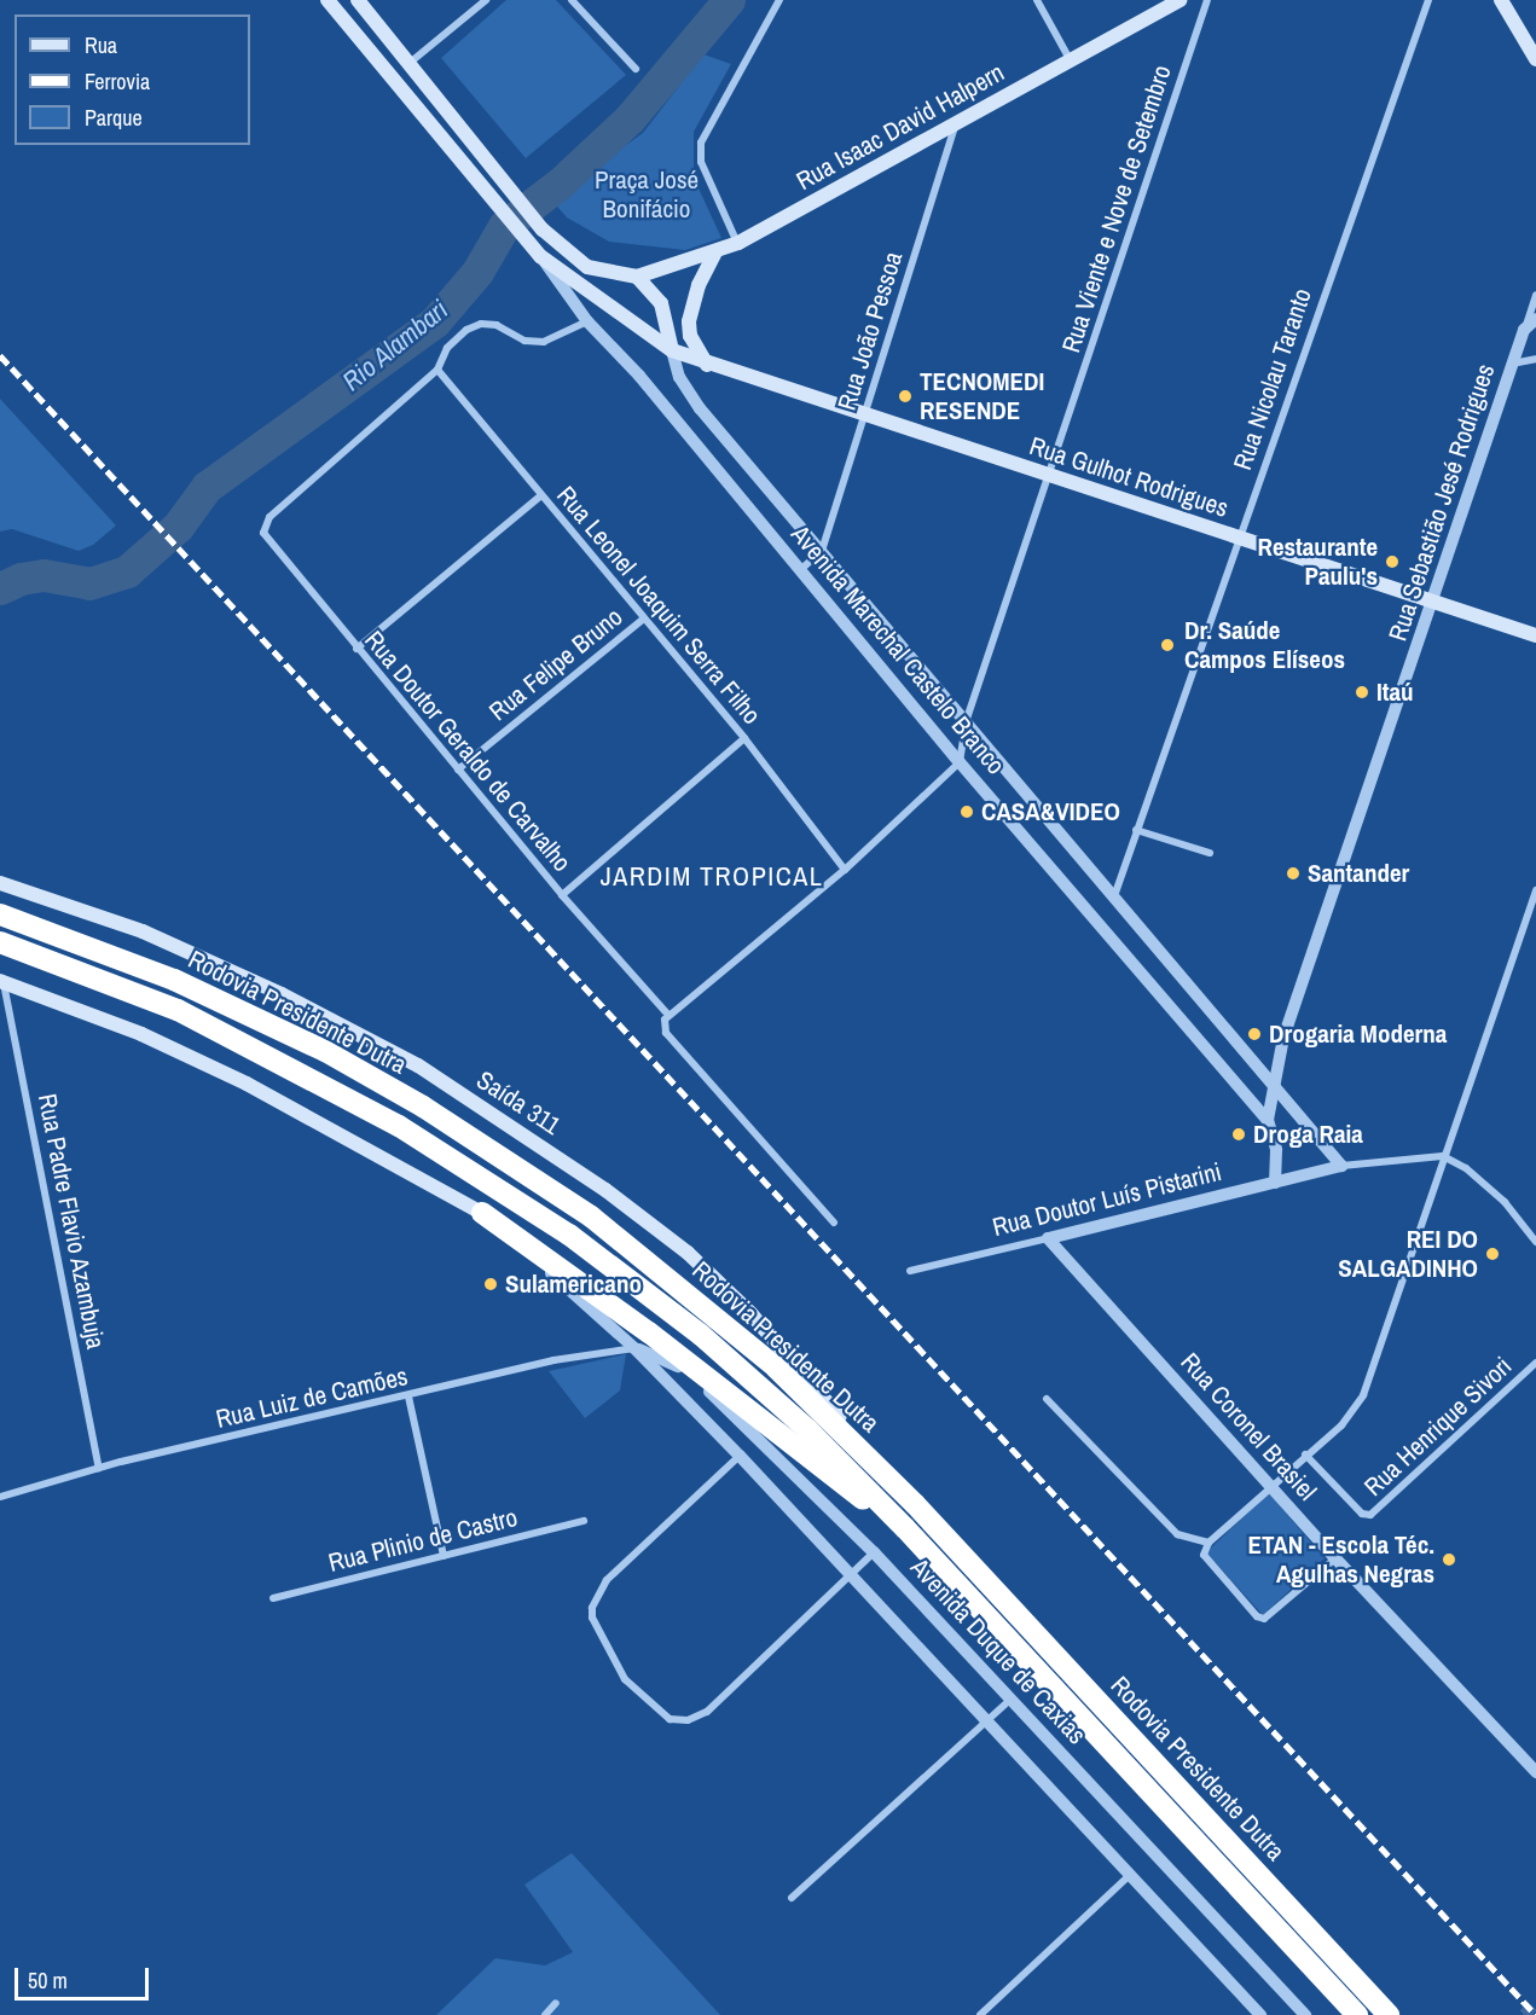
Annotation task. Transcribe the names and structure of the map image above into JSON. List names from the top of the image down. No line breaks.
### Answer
{"streets":{"highway":["Rodovia Presidente Dutra"],"main road":["Rua Isaac David Halpern","Rua Gulhot Rodrigues","Saída 311"],"street":["Rua Viente e Nove de Setembro","Rua João Pessoa","Rua Nicolau Taranto","Rua Sebastião Jesé Rodrigues","Rua Leonel Joaquim Serra Filho","Avenida Marechal Castelo Branco","Rua Felipe Bruno","Rua Doutor Geraldo de Carvalho","Rua Doutor Luís Pistarini","Rua Padre Flavio Azambuja","Rua Luiz de Camões","Rua Coronel Brasiel","Rua Henrique Sivori","Rua Plinio de Castro","Avenida Duque de Caxias"]},"crossings":[["Rua Isaac David Halpern","Rua João Pessoa"],["Rua Viente e Nove de Setembro","Rua Gulhot Rodrigues"],["Rua Viente e Nove de Setembro","Avenida Marechal Castelo Branco"],["Rua João Pessoa","Rua Gulhot Rodrigues"],["Rua João Pessoa","Avenida Marechal Castelo Branco"],["Rua Nicolau Taranto","Rua Gulhot Rodrigues"],["Rua Nicolau Taranto","Avenida Marechal Castelo Branco"],["Rua Gulhot Rodrigues","Rua Sebastião Jesé Rodrigues"],["Rua Gulhot Rodrigues","Avenida Marechal Castelo Branco"],["Rua Sebastião Jesé Rodrigues","Avenida Marechal Castelo Branco"],["Rua Leonel Joaquim Serra Filho","Rua Felipe Bruno"],["Rua Leonel Joaquim Serra Filho","Rua Doutor Geraldo de Carvalho"],["Avenida Marechal Castelo Branco","Rua Doutor Luís Pistarini"],["Rua Felipe Bruno","Rua Doutor Geraldo de Carvalho"],["Rodovia Presidente Dutra","Saída 311"],["Rua Doutor Luís Pistarini","Rua Coronel Brasiel"],["Rua Padre Flavio Azambuja","Rua Luiz de Camões"],["Rua Luiz de Camões","Avenida Duque de Caxias"]],"districts":["JARDIM TROPICAL"],"water":["Rio Alambari"],"parks":["Praça José Bonifácio"],"places":["TECNOMEDI RESENDE","Restaurante Paulu's","Dr. Saúde Campos Elíseos","Itaú","CASA&VIDEO","Santander","Drogaria Moderna","Droga Raia","REI DO SALGADINHO","Sulamericano","ETAN - Escola Téc. Agulhas Negras"],"legend":["Rua","Ferrovia","Parque"],"scale_bar":"50 m"}
